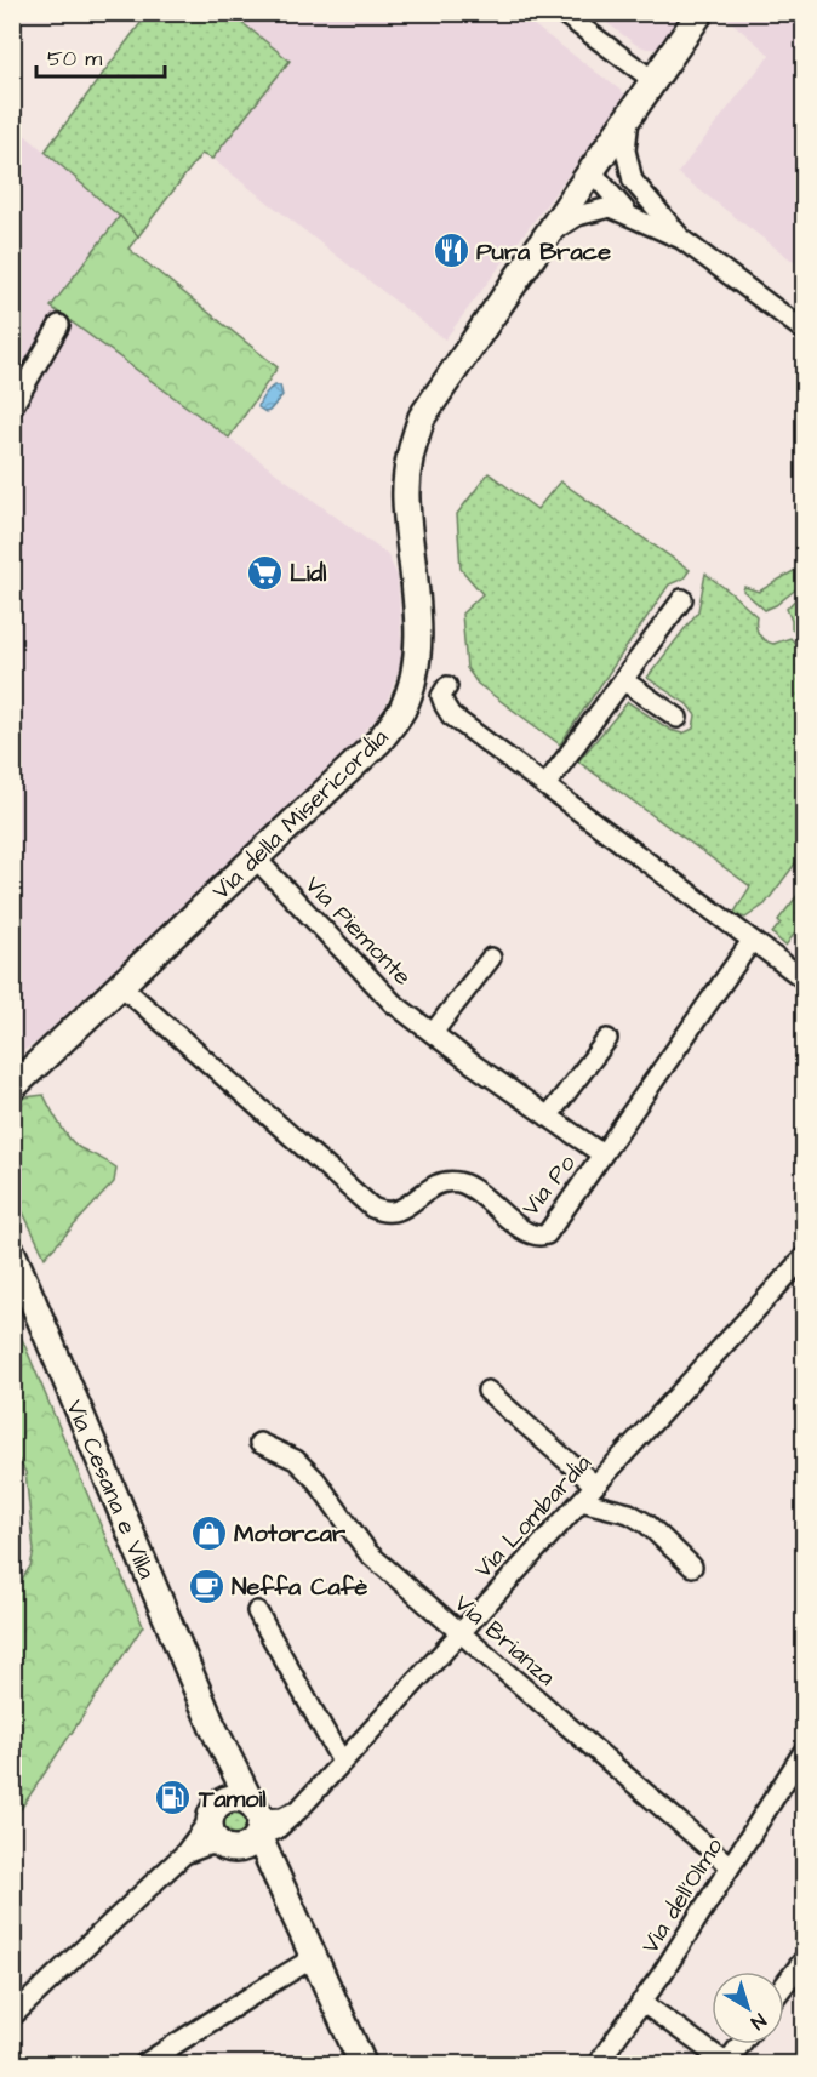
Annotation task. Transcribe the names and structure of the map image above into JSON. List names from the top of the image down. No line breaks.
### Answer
{"streets":{"street":["Via della Misericordia","Via Piemonte","Via Po","Via Cesana e Villa","Via Lombardia","Via Brianza","Via dell'Olmo"]},"crossings":[["Via della Misericordia","Via Piemonte"],["Via della Misericordia","Via Po"],["Via Piemonte","Via Po"],["Via Cesana e Villa","Via Lombardia"],["Via Lombardia","Via Brianza"],["Via Brianza","Via dell'Olmo"]],"places":{"restaurant":["Pura Brace"],"supermarket":["Lidl"],"shop":["Motorcar"],"cafe":["Neffa Cafè"],"fuel station":["Tamoil"]},"scale_bar":"50 m","north":"bottom right"}
